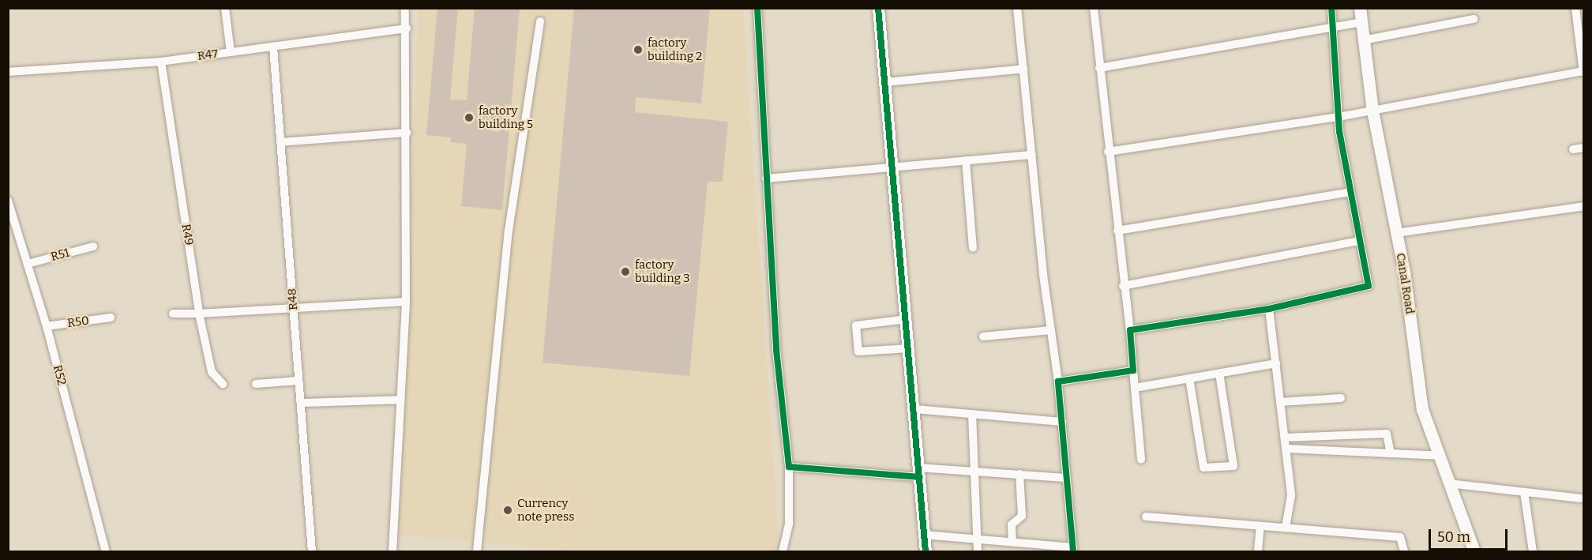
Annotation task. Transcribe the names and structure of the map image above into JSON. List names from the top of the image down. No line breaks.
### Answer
{"streets":{"street":["R47","R49","R51","Canal Road","R48","R50","R52"]},"crossings":[["R47","R49"],["R47","R48"],["R51","R52"],["R50","R52"]],"places":["factory building 2","factory building 5","factory building 3","Currency note press"],"scale_bar":"50 m"}
